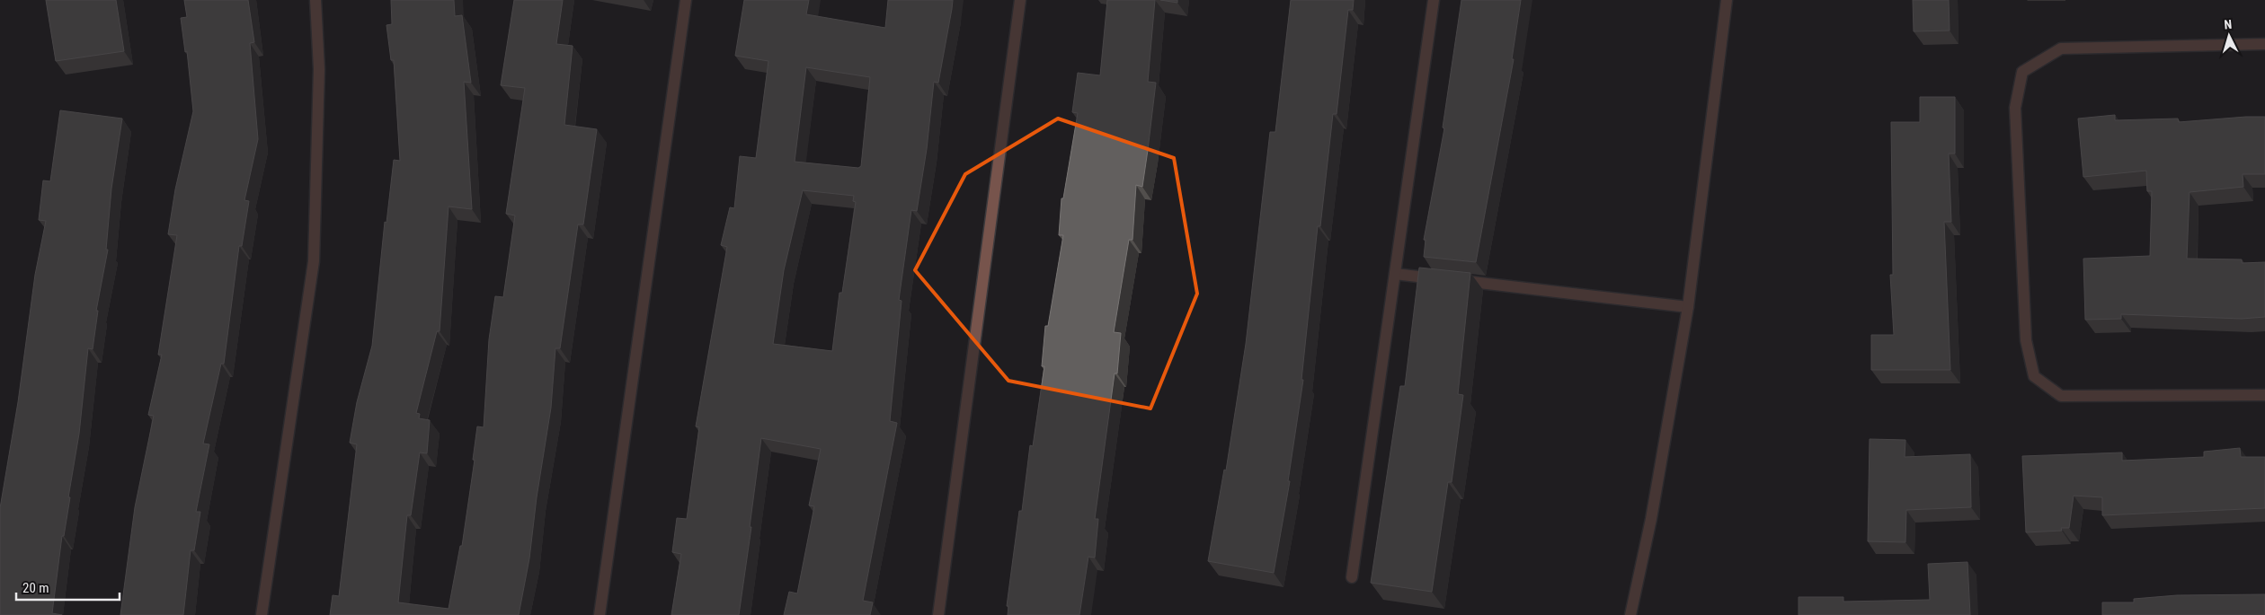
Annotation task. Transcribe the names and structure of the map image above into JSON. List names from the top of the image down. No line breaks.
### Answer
{"scale_bar":"20 m","north":"top"}
